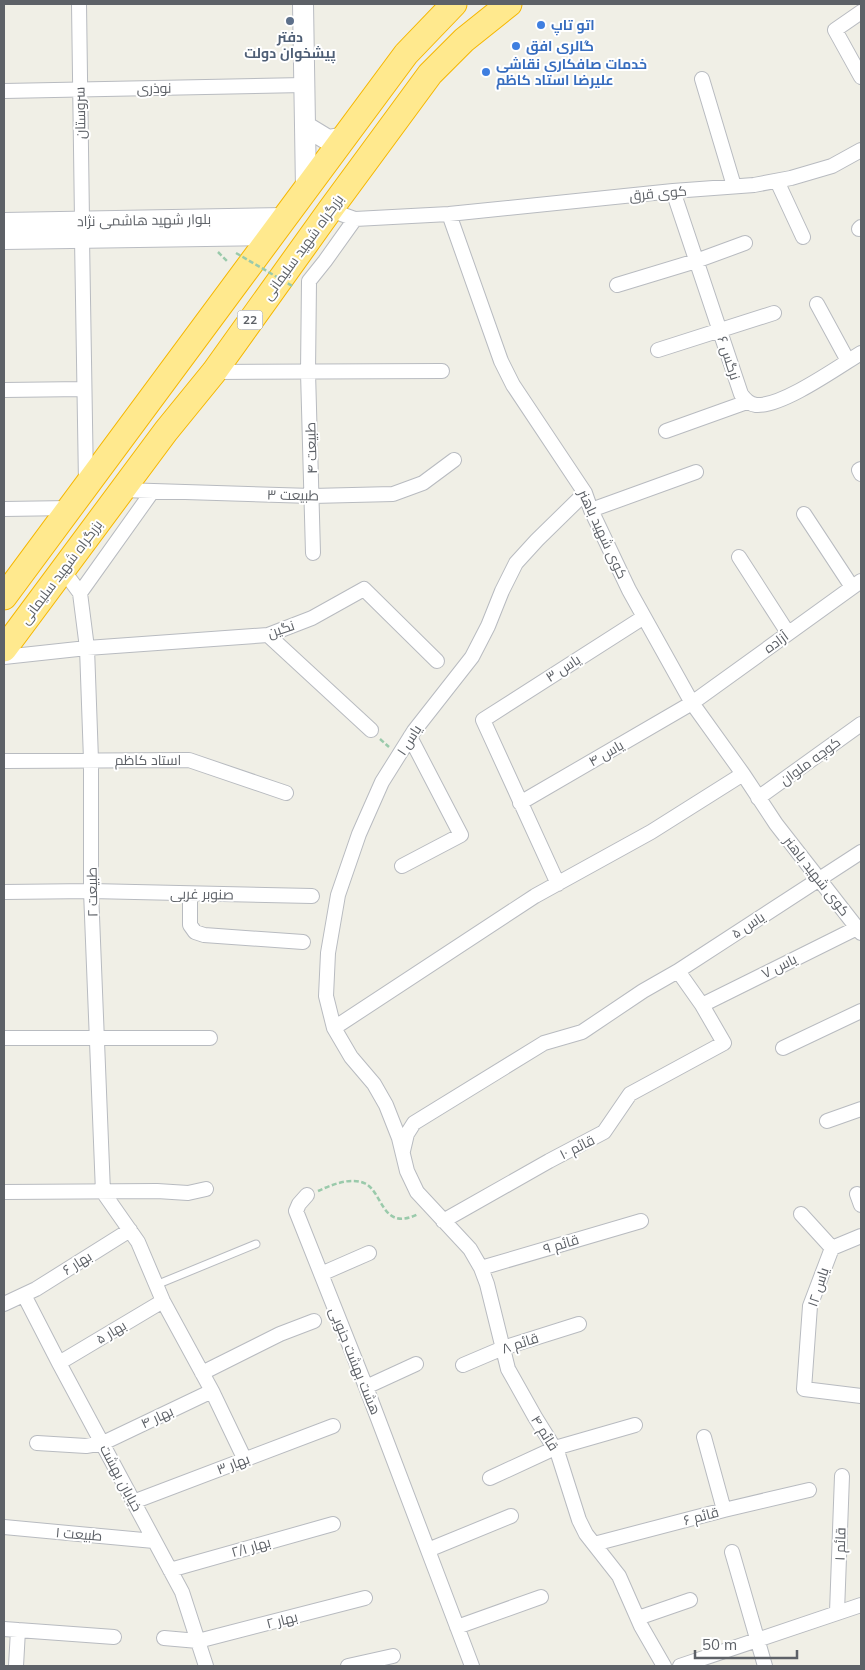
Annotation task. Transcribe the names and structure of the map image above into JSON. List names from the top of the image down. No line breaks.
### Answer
{"streets":{"highway":["بزرگراه شهید سلیمانی","22"],"main road":["بلوار شهید هاشمی نژاد"],"street":["نوذری","سروستان","کوی قرق","نرگس ۶","طبیعت ۴","طبیعت ٣","کوی شهید باهنر","نگین","آزاده","یاس ۳","یاس ۱","یاس ۴","استاد کاظم","کوچه ملوان","طبیعت ۲","صنوبر غربی","یاس ۵","یاس ۷","قائم ۱۰","قائم ۹","بهار ۶","یاس ۱۲","بهار ۵","قائم ۸","هشت بهشت جنوبی","بهار ۴","قائم ۴","بهار ۳","خیابان بهشت","قائم ۶","طبیعت ۱","قائم ۱","بهار ۲/۱","بهار ۲"]},"crossings":[["نوذری","سروستان"],["سروستان","بلوار شهید هاشمی نژاد"],["سروستان","22"],["کوی قرق","نرگس ۶"],["کوی قرق","کوی شهید باهنر"],["بلوار شهید هاشمی نژاد","22"],["بزرگراه شهید سلیمانی","طبیعت ٣"],["طبیعت ۴","طبیعت ٣"],["کوی شهید باهنر","آزاده"],["کوی شهید باهنر","یاس ۳"],["کوی شهید باهنر","یاس ۱"],["کوی شهید باهنر","یاس ۴"],["کوی شهید باهنر","کوچه ملوان"],["کوی شهید باهنر","یاس ۵"],["کوی شهید باهنر","یاس ۷"],["نگین","طبیعت ۲"],["آزاده","یاس ۴"],["یاس ۳","یاس ۴"],["یاس ۱","یاس ۵"],["یاس ۱","قائم ۴"],["استاد کاظم","طبیعت ۲"],["طبیعت ۲","صنوبر غربی"],["یاس ۵","قائم ۴"],["یاس ۷","قائم ۱۰"],["قائم ۱۰","قائم ۴"],["قائم ۹","قائم ۴"],["بهار ۶","خیابان بهشت"],["بهار ۵","خیابان بهشت"],["قائم ۸","قائم ۴"],["بهار ۴","خیابان بهشت"],["قائم ۴","قائم ۶"],["بهار ۳","خیابان بهشت"],["خیابان بهشت","طبیعت ۱"],["خیابان بهشت","بهار ۲/۱"],["خیابان بهشت","بهار ۲"]],"places":["دفتر پیشخوان دولت","اتو تاپ","گالری افق","خدمات صافکاری نقاشی علیرضا استاد کاظم"],"scale_bar":"50 m"}
